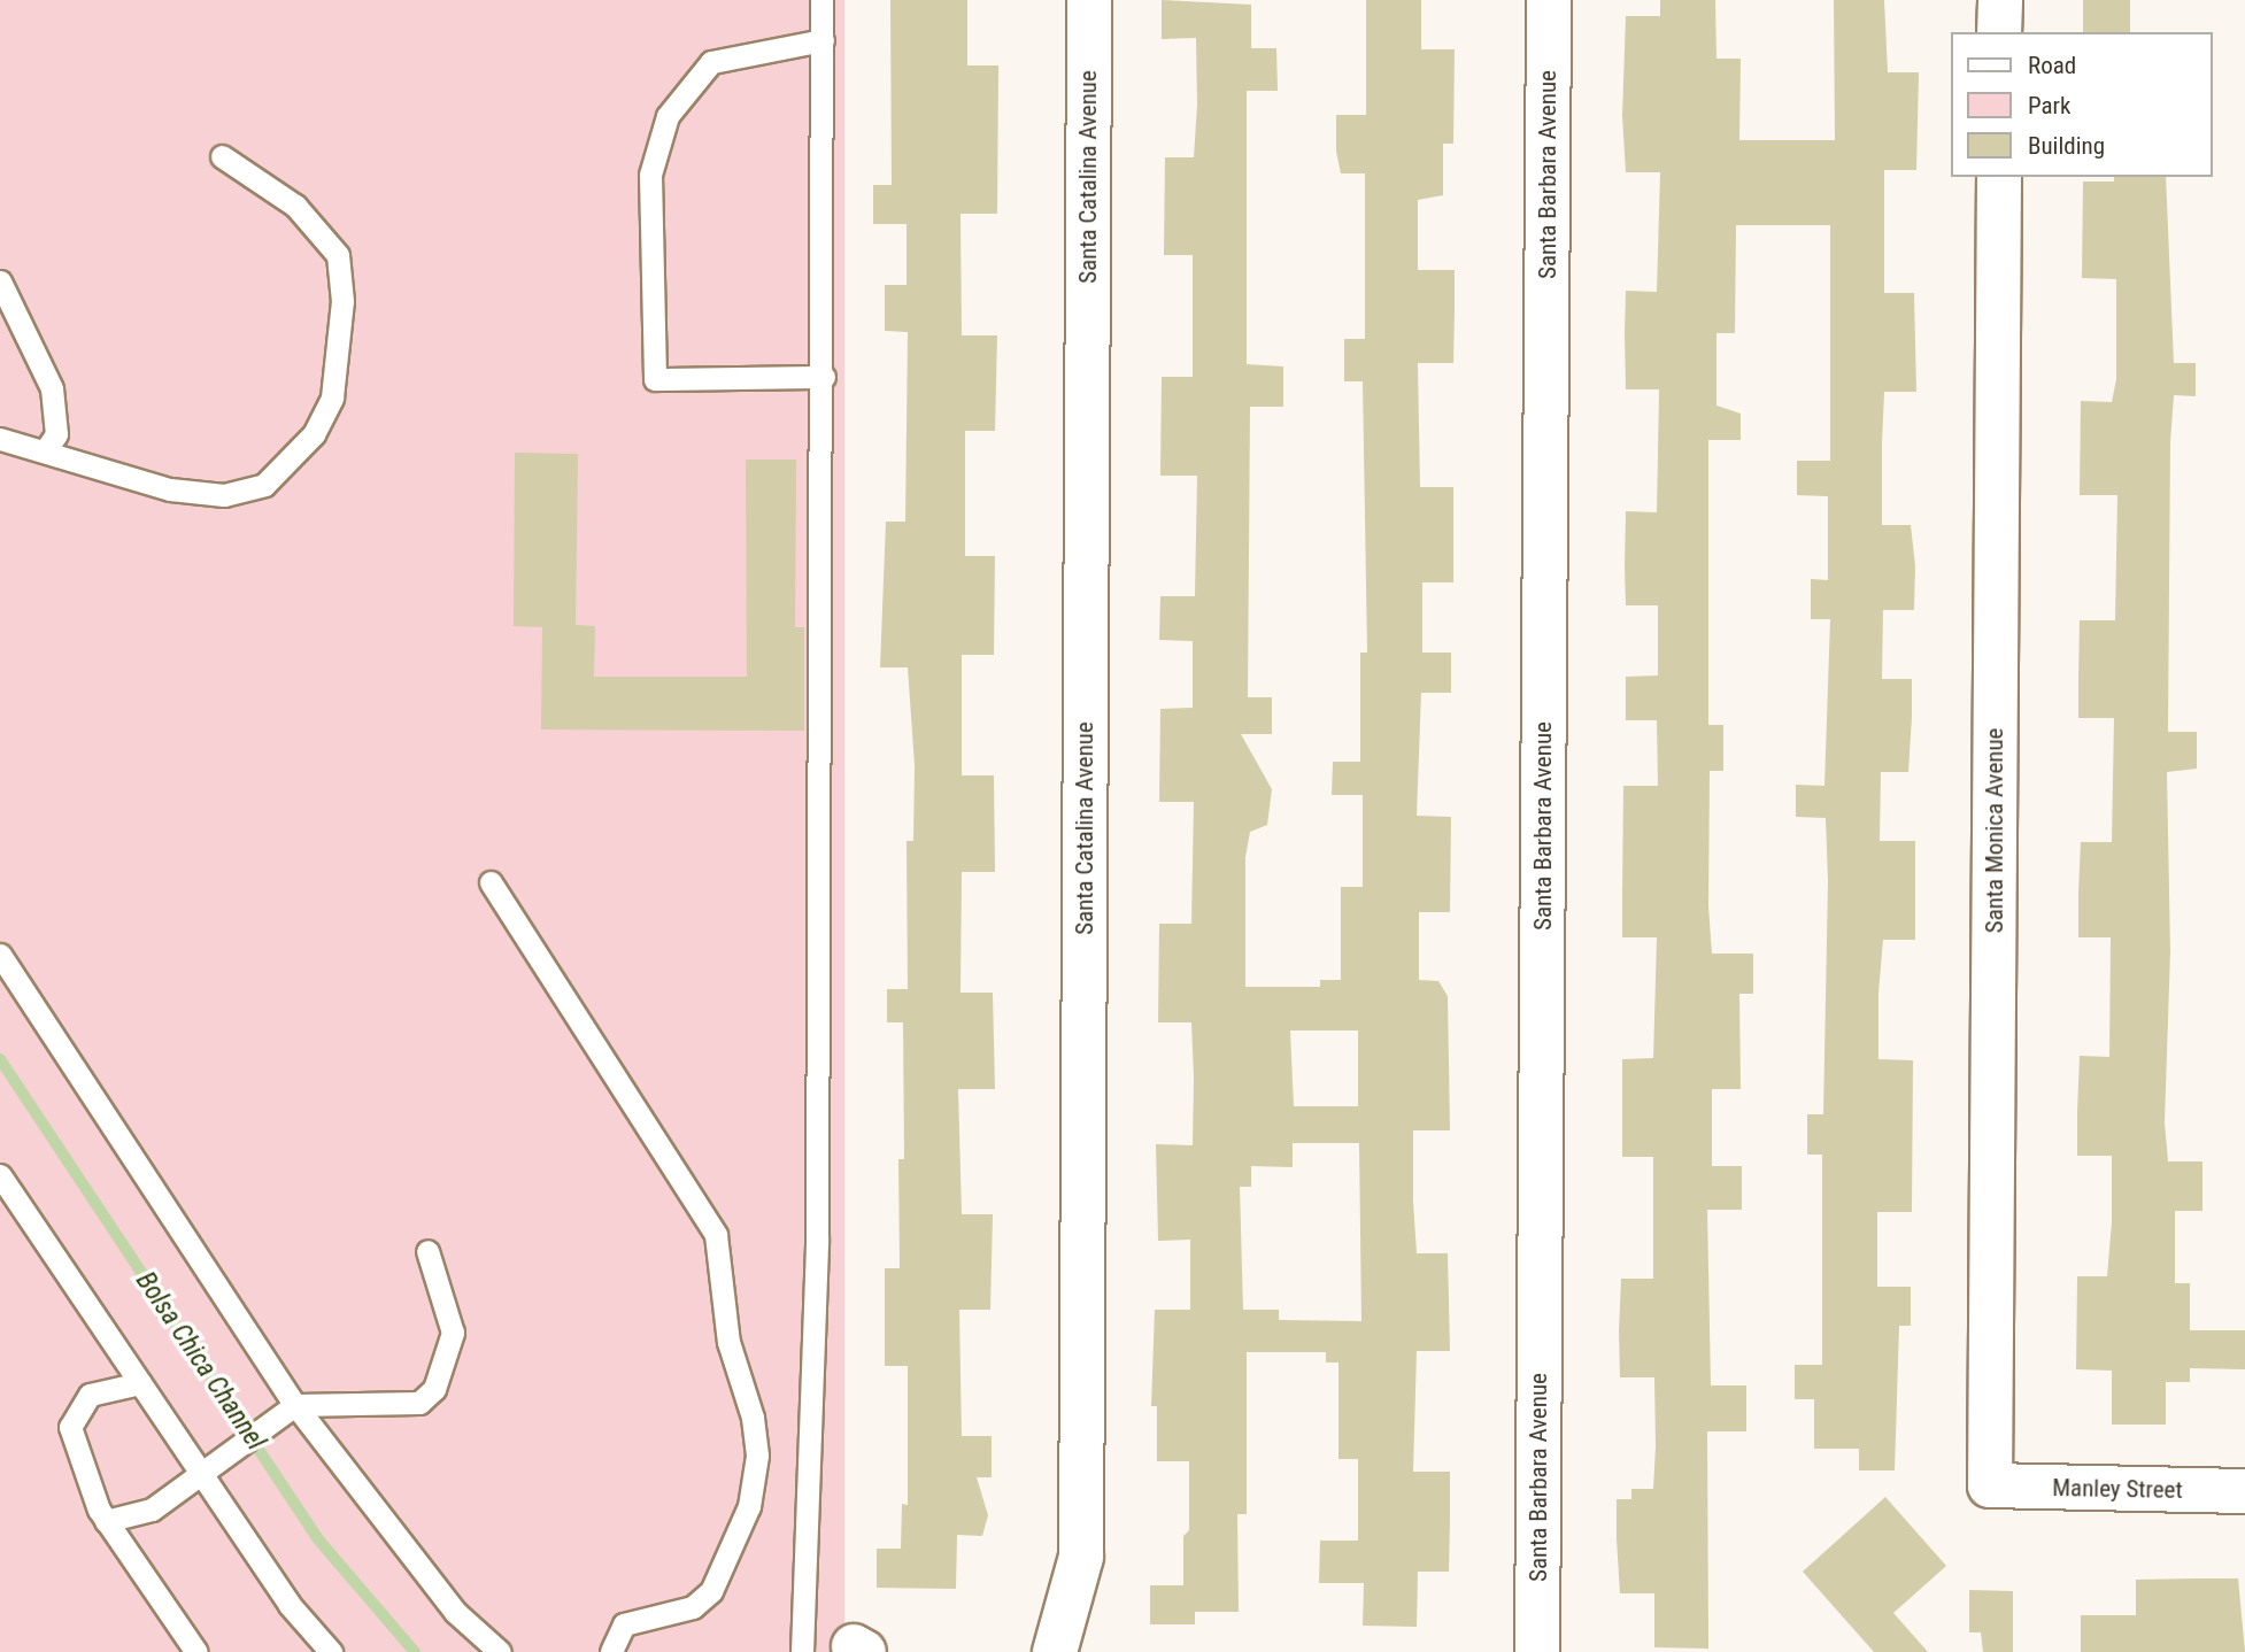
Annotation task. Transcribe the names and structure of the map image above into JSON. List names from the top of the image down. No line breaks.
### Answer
{"streets":{"street":["Santa Barbara Avenue","Santa Catalina Avenue","Santa Monica Avenue","Manley Street"]},"crossings":[["Santa Monica Avenue","Manley Street"]],"water":["Bolsa Chica Channel"],"legend":["Road","Park","Building"]}
